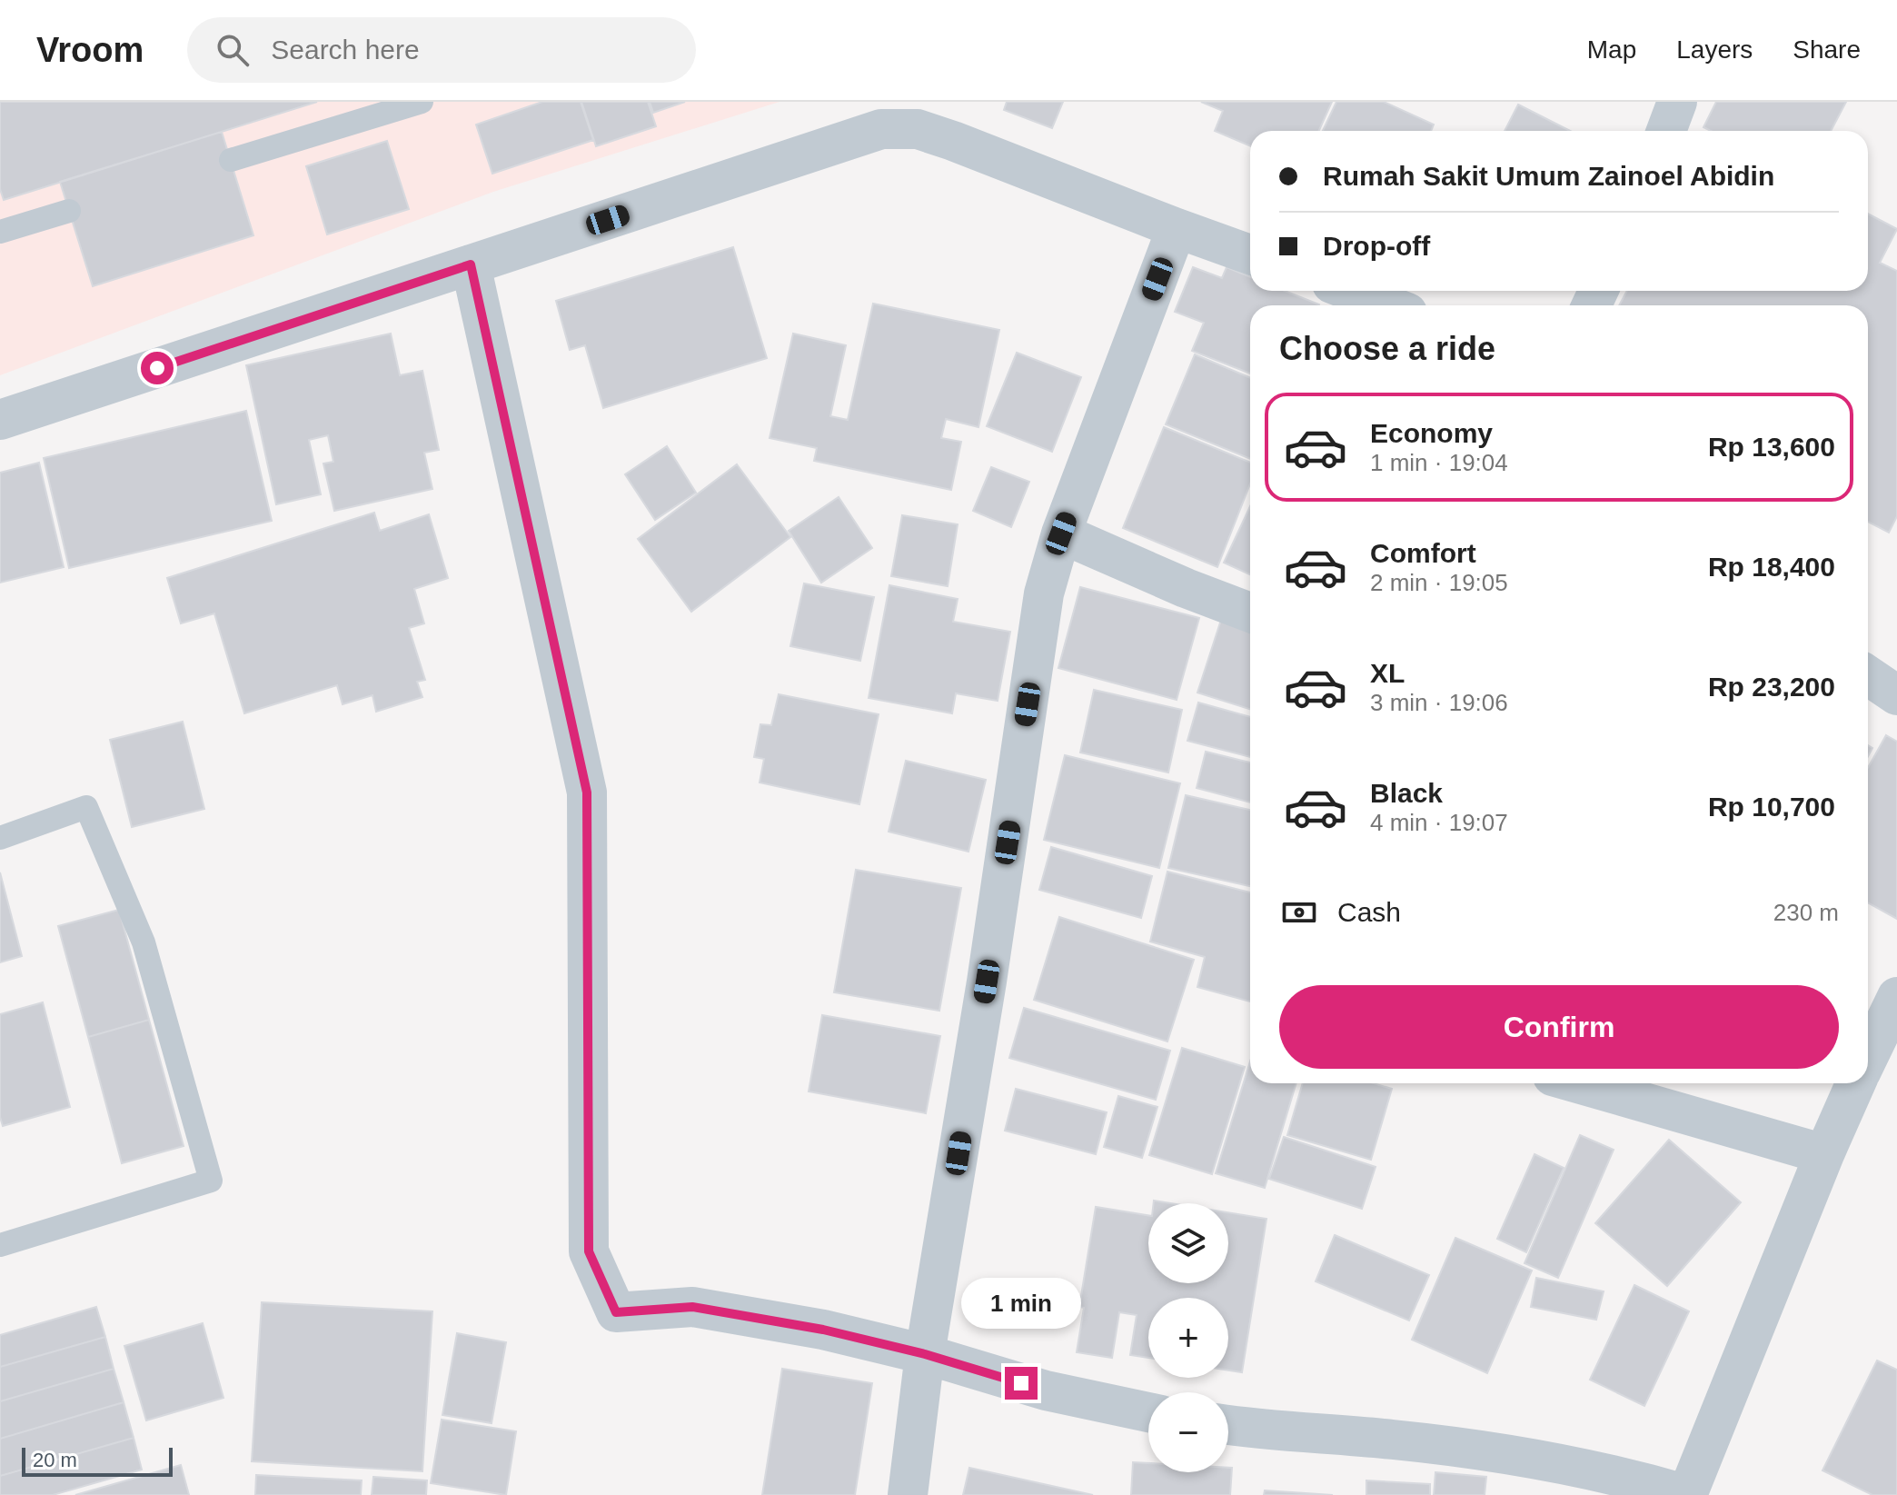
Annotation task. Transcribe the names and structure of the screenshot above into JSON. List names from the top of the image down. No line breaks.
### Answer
{"scale_bar":"20 m","page":{"header":"Vroom","search":"Search here","nav":["Map","Layers","Share"],"banner":["Rumah Sakit Umum Zainoel Abidin","Drop-off"],"heading":"Choose a ride","list":[{"name":"Economy","note":"1 min · 19:04","value":"Rp 13,600"},{"name":"Comfort","note":"2 min · 19:05","value":"Rp 18,400"},{"name":"XL","note":"3 min · 19:06","value":"Rp 23,200"},{"name":"Black","note":"4 min · 19:07","value":"Rp 10,700"}],"pay":["Cash","230 m"],"buttons":"Confirm","map_buttons":["+","−"],"bubble":"1 min","scale":"20 m"}}
